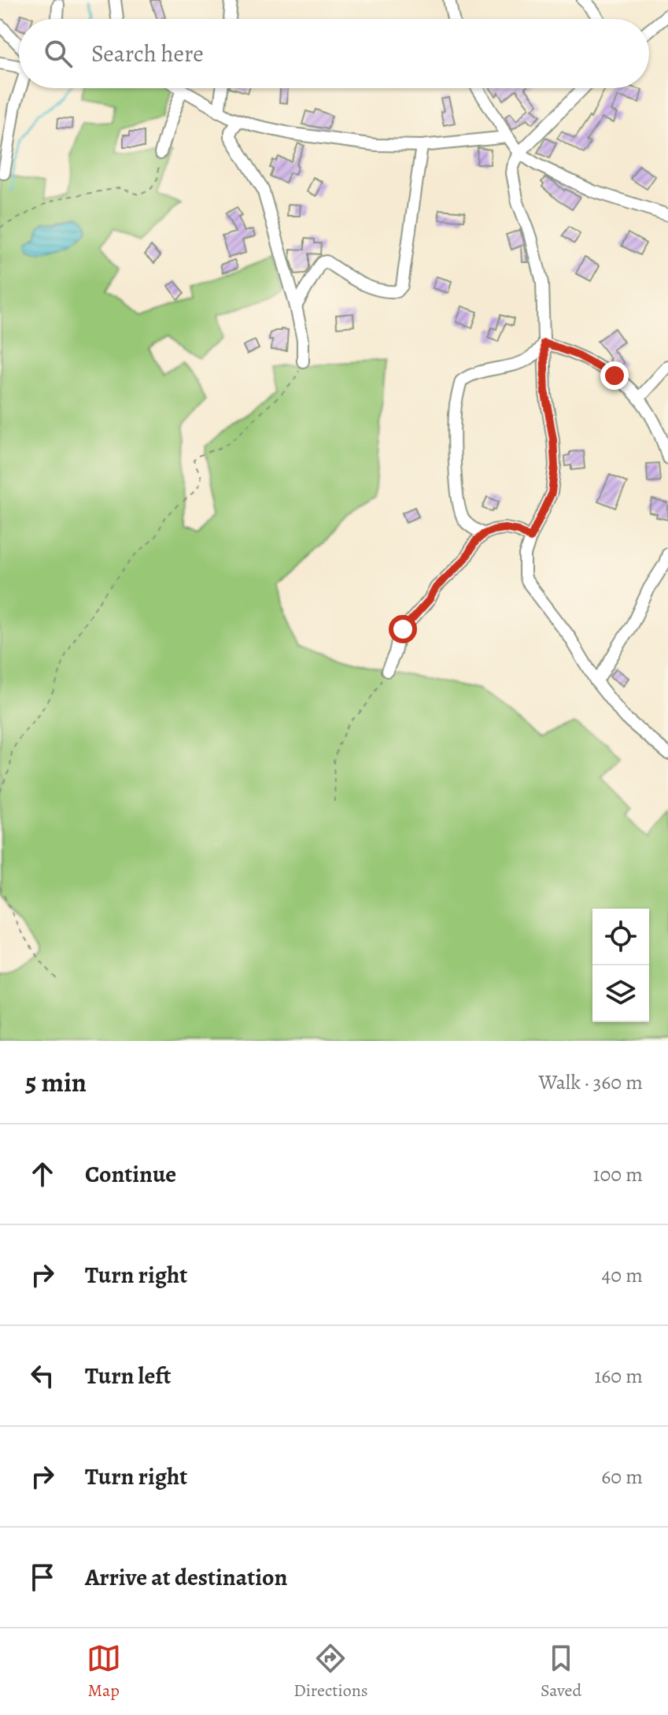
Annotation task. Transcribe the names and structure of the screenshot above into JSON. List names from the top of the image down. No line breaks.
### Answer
{"page":{"search":"Search here","heading":["5 min","Walk · 360 m"],"list":[["Continue","100 m"],["Turn right","40 m"],["Turn left","160 m"],["Turn right","60 m"],"Arrive at destination"],"nav":["Map","Directions","Saved"]}}
